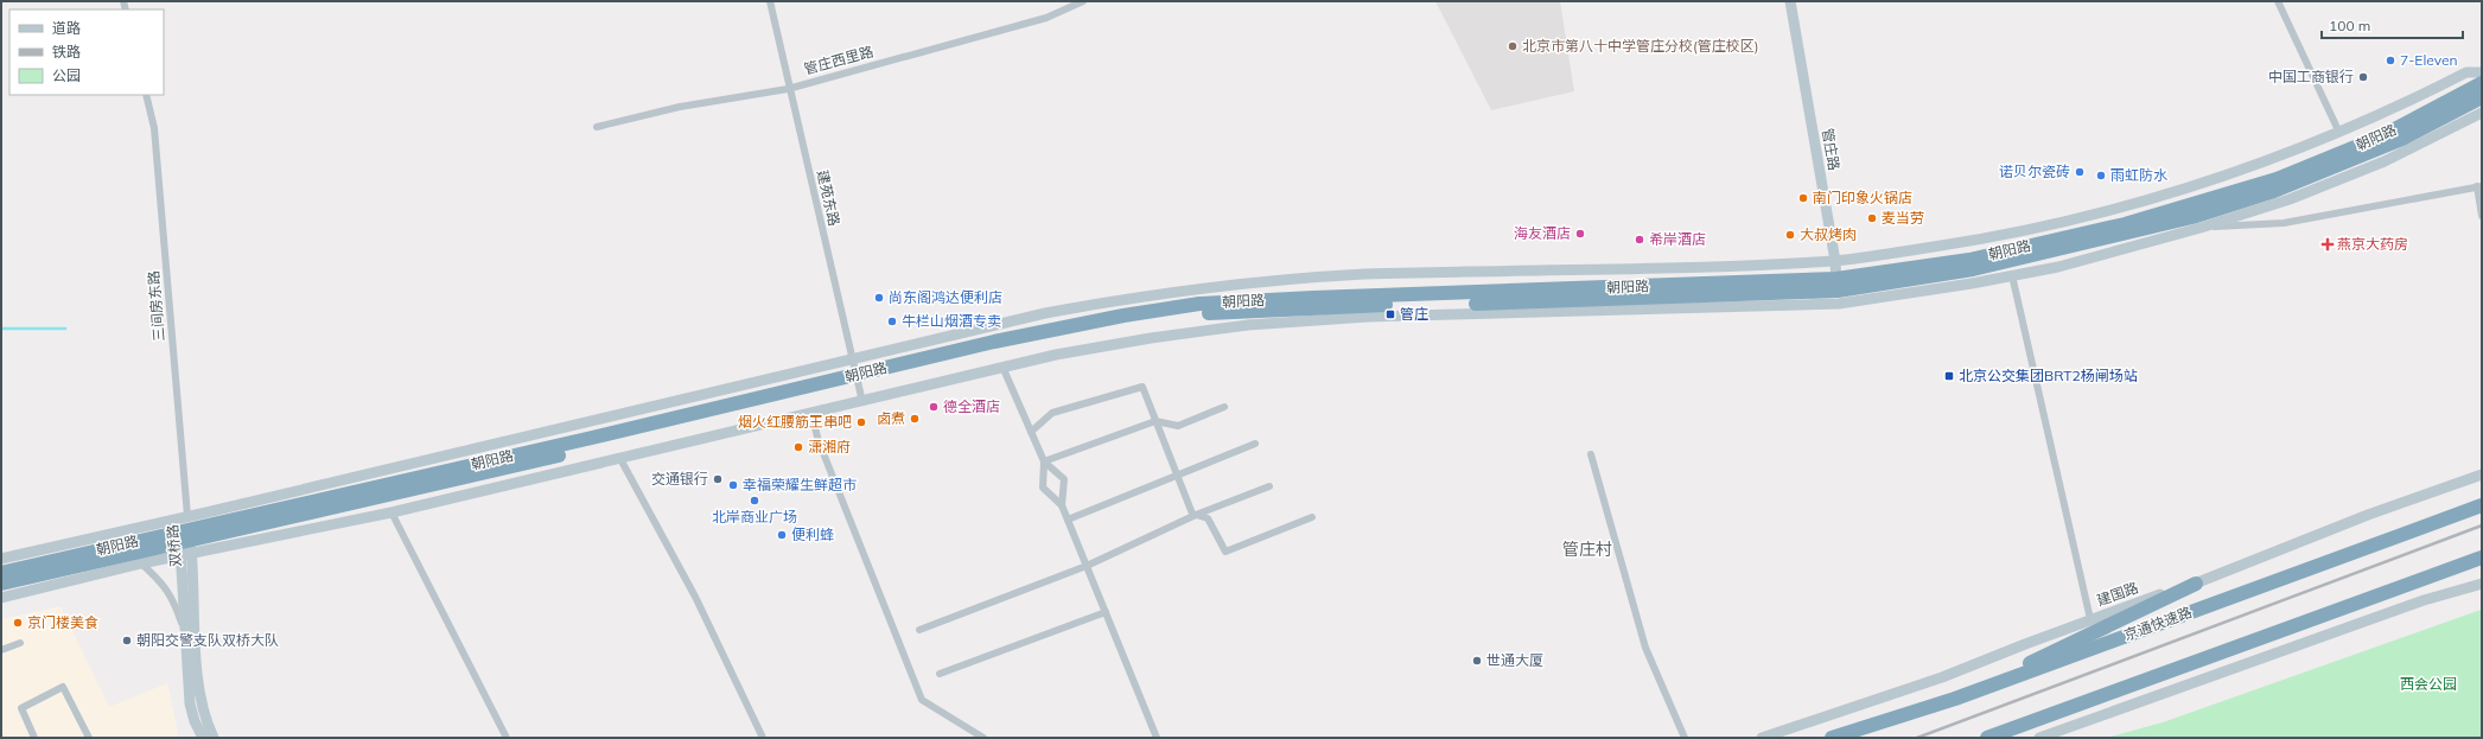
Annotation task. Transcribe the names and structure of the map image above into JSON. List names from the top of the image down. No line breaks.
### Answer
{"streets":{"highway":["朝阳路","京通快速路"],"street":["管庄西里路","管庄路","建苑东路","三间房东路","双桥路","建国路"]},"crossings":[["管庄西里路","建苑东路"],["朝阳路","管庄路"],["朝阳路","建苑东路"],["朝阳路","三间房东路"],["朝阳路","双桥路"],["三间房东路","双桥路"]],"districts":["管庄村"],"parks":["西会公园"],"places":{"other":["北京市第八十中学管庄分校(管庄校区)","7-Eleven","中国工商银行","诺贝尔瓷砖","雨虹防水","南门印象火锅店","麦当劳","海友酒店","大叔烤肉","希岸酒店","尚东阁鸿达便利店","牛栏山烟酒专卖","德全酒店","卤煮","烟火红腰筋王串吧","潇湘府","交通银行","幸福荣耀生鲜超市","北岸商业广场","便利蜂","京门楼美食","朝阳交警支队双桥大队","世通大厦"],"health":["燕京大药房"],"transit":["管庄","北京公交集团BRT2杨闸场站"]},"legend":["道路","铁路","公园"],"scale_bar":"100 m"}
